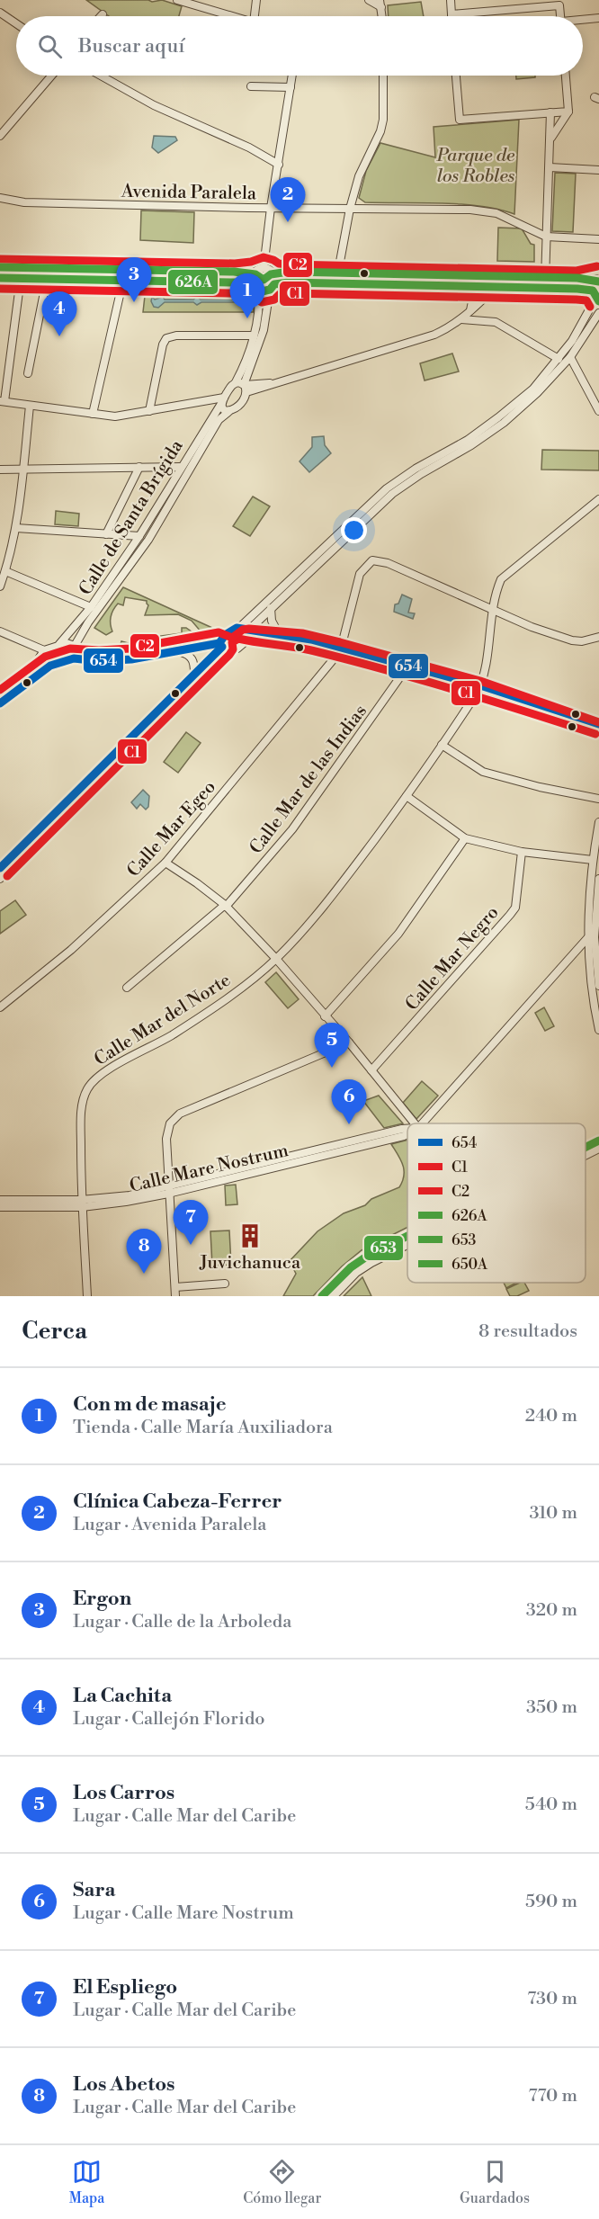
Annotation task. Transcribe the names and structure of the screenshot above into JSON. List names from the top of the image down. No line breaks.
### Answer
{"streets":{"street":["Avenida Paralela","Calle de Santa Brígida","Calle Mar de las Indias","Calle Mar Egeo","Calle Mar Negro","Calle Mar del Norte","Calle Mare Nostrum"]},"crossings":[["Calle Mar del Norte","Calle Mare Nostrum"]],"parks":["Parque de los Robles"],"places":{"building":["Juvichanuca"]},"lines":["transit line C2","transit line 650A","transit line 626A","transit line C1","transit line 654","transit line 653"],"legend":["654","C1","C2","626A","653","650A"],"page":{"search":"Buscar aquí","pins":["2","3","1","4","5","6","7","8"],"heading":["Cerca","8 resultados"],"list":[{"mark":"1","name":"Con m de masaje","note":"Tienda · Calle María Auxiliadora","value":"240 m"},{"mark":"2","name":"Clínica Cabeza-Ferrer","note":"Lugar · Avenida Paralela","value":"310 m"},{"mark":"3","name":"Ergon","note":"Lugar · Calle de la Arboleda","value":"320 m"},{"mark":"4","name":"La Cachita","note":"Lugar · Callejón Florido","value":"350 m"},{"mark":"5","name":"Los Carros","note":"Lugar · Calle Mar del Caribe","value":"540 m"},{"mark":"6","name":"Sara","note":"Lugar · Calle Mare Nostrum","value":"590 m"},{"mark":"7","name":"El Espliego","note":"Lugar · Calle Mar del Caribe","value":"730 m"},{"mark":"8","name":"Los Abetos","note":"Lugar · Calle Mar del Caribe","value":"770 m"}],"nav":["Mapa","Cómo llegar","Guardados"]}}
